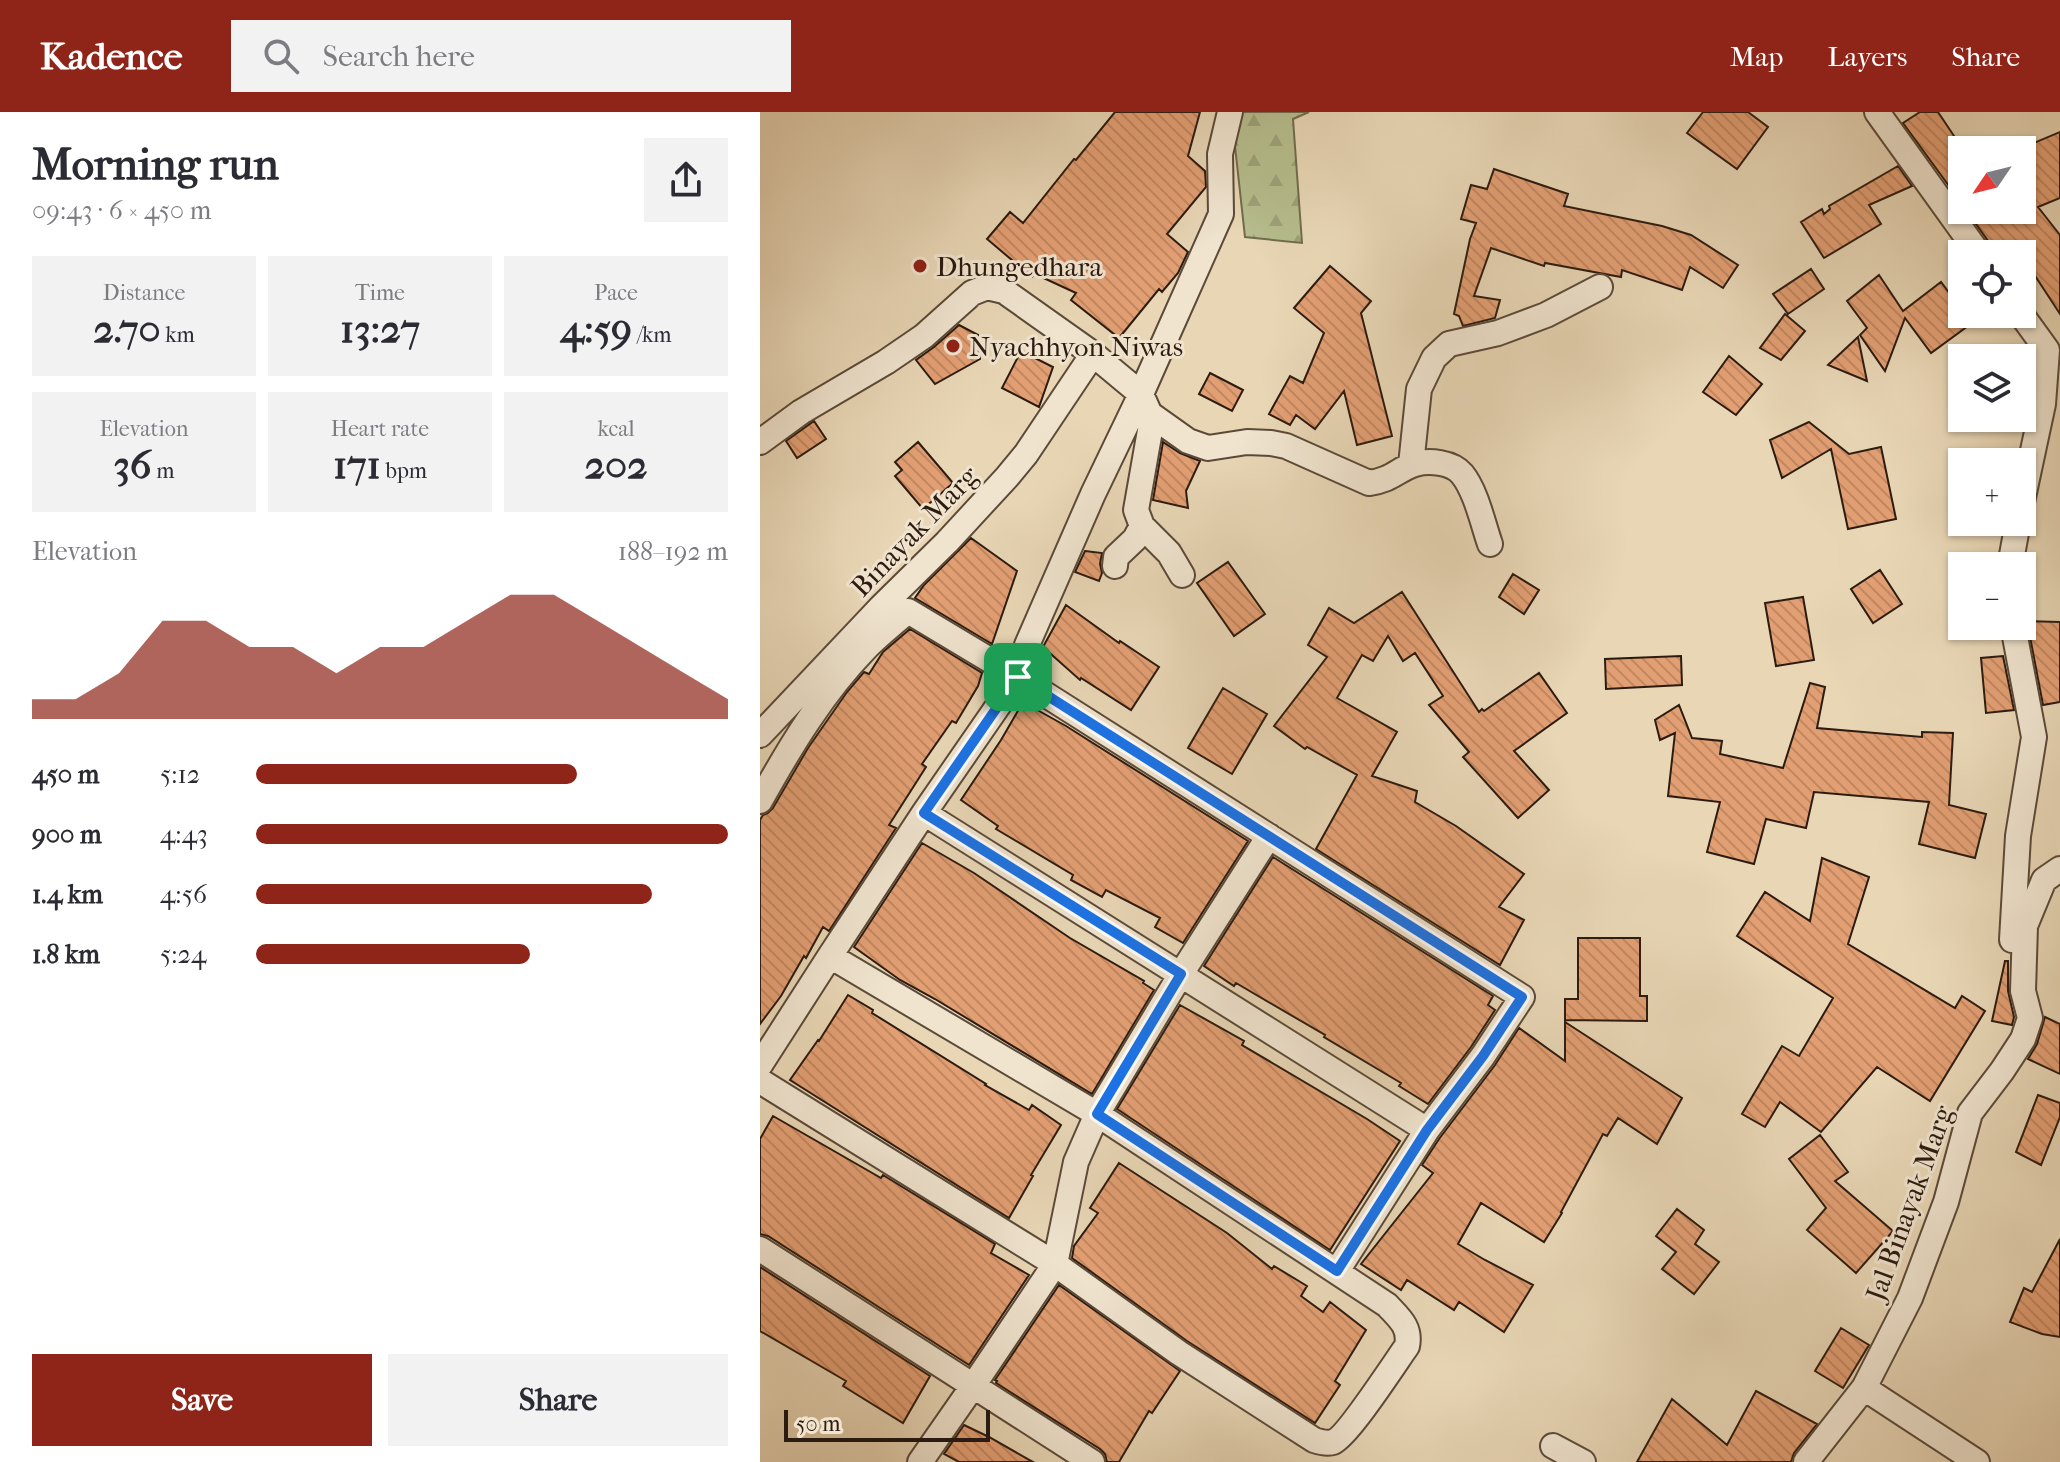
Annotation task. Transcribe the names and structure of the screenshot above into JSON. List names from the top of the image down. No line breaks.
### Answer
{"streets":{"street":["Binayak Marg","Jal Binayak Marg"]},"places":["Dhungedhara","Nyachhyon Niwas"],"scale_bar":"50 m","north":"bottom left","page":{"header":"Kadence","search":"Search here","nav":["Map","Layers","Share"],"heading":["Morning run","09:43 · 6 × 450 m"],"map_buttons":["+","−"],"stats":[["Distance","2.70 km"],["Time","13:27"],["Pace","4:59 /km"],["Elevation","36 m"],["Heart rate","171 bpm"],["kcal","202"]],"chart":["Elevation","188–192 m"],"list":[{"name":"450 m","note":"5:12"},{"name":"900 m","note":"4:43"},{"name":"1.4 km","note":"4:56"},{"name":"1.8 km","note":"5:24"}],"buttons":["Save","Share"],"scale":"50 m"}}
